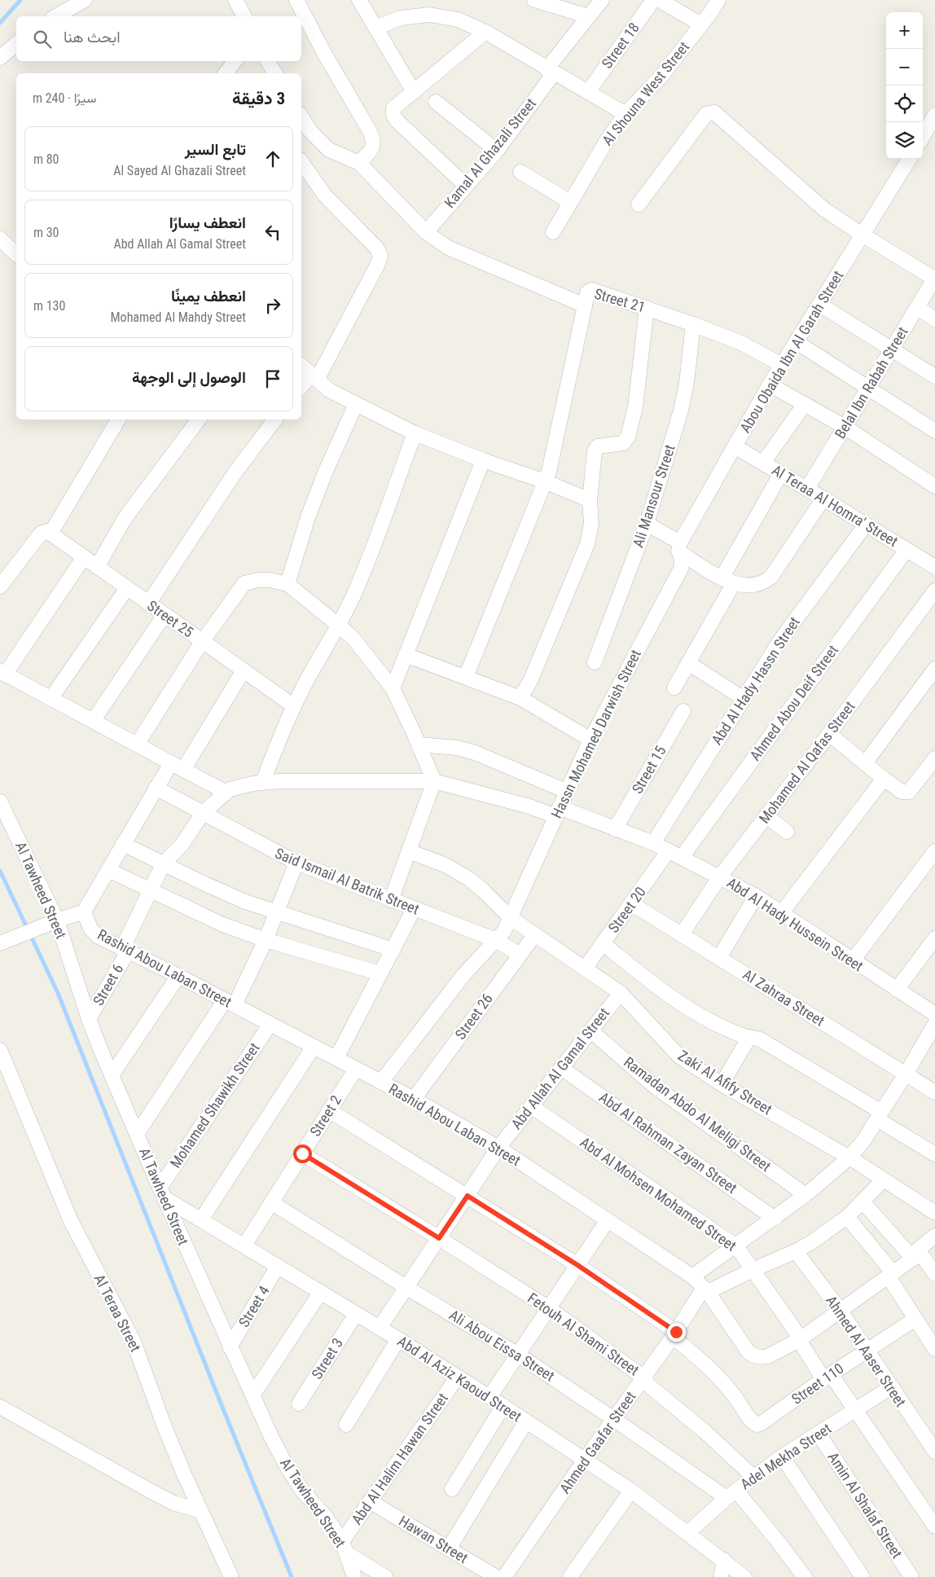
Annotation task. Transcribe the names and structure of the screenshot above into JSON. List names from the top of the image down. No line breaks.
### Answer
{"streets":{"street":["Street 18","Al Shouna West Street","Kamal Al Ghazali Street","Street 21","Abou Obaida Ibn Al Garah Street","Belal Ibn Rabah Street","Ali Mansour Street","Al Teraa Al Homra' Street","Street 25","Abd Al Hady Hassn Street","Ahmed Abou Deif Street","Hassn Mohamed Darwish Street","Mohamed Al Qafas Street","Street 15","Said Ismail Al Batrik Street","Al Tawheed Street","Street 20","Abd Al Hady Hussein Street","Rashid Abou Laban Street","Street 6","Al Zahraa Street","Street 26","Abd Allah Al Gamal Street","Zaki Al Afify Street","Mohamed Shawikh Street","Ramadan Abdo Al Meligi Street","Street 2","Abd Al Rahman Zayan Street","Abd Al Mohsen Mohamed Street","Street 4","Al Teraa Street","Fetouh Al Shami Street","Ali Abou Eissa Street","Ahmed Al Aaser Street","Street 3","Abd Al Aziz Kaoud Street","Street 110","Ahmed Gaafar Street","Adel Mekha Street","Abd Al Halim Hawan Street","Amin Al Shalaf Street","Hawan Street"]},"crossings":[["Kamal Al Ghazali Street","Street 21"],["Street 21","Abou Obaida Ibn Al Garah Street"],["Street 21","Ali Mansour Street"],["Abou Obaida Ibn Al Garah Street","Al Teraa Al Homra' Street"],["Abou Obaida Ibn Al Garah Street","Hassn Mohamed Darwish Street"],["Belal Ibn Rabah Street","Al Teraa Al Homra' Street"],["Al Teraa Al Homra' Street","Abd Al Hady Hassn Street"],["Al Teraa Al Homra' Street","Ahmed Abou Deif Street"],["Abd Al Hady Hassn Street","Abd Al Hady Hussein Street"],["Ahmed Abou Deif Street","Street 20"],["Ahmed Abou Deif Street","Abd Al Hady Hussein Street"],["Hassn Mohamed Darwish Street","Said Ismail Al Batrik Street"],["Hassn Mohamed Darwish Street","Abd Al Hady Hussein Street"],["Hassn Mohamed Darwish Street","Rashid Abou Laban Street"],["Hassn Mohamed Darwish Street","Zaki Al Afify Street"],["Mohamed Al Qafas Street","Abd Al Hady Hussein Street"],["Mohamed Al Qafas Street","Al Zahraa Street"],["Street 15","Abd Al Hady Hussein Street"],["Said Ismail Al Batrik Street","Street 6"],["Said Ismail Al Batrik Street","Street 26"],["Al Tawheed Street","Street 6"],["Al Tawheed Street","Mohamed Shawikh Street"],["Al Tawheed Street","Street 4"],["Al Tawheed Street","Abd Al Aziz Kaoud Street"],["Al Tawheed Street","Abd Al Halim Hawan Street"],["Street 20","Abd Al Hady Hussein Street"],["Street 20","Al Zahraa Street"],["Street 20","Zaki Al Afify Street"],["Abd Al Hady Hussein Street","Street 6"],["Rashid Abou Laban Street","Street 6"],["Rashid Abou Laban Street","Street 26"],["Rashid Abou Laban Street","Abd Allah Al Gamal Street"],["Rashid Abou Laban Street","Mohamed Shawikh Street"],["Rashid Abou Laban Street","Street 2"],["Rashid Abou Laban Street","Abd Al Mohsen Mohamed Street"],["Rashid Abou Laban Street","Ahmed Al Aaser Street"],["Rashid Abou Laban Street","Ahmed Gaafar Street"],["Street 26","Zaki Al Afify Street"],["Abd Allah Al Gamal Street","Zaki Al Afify Street"],["Abd Allah Al Gamal Street","Ramadan Abdo Al Meligi Street"],["Abd Allah Al Gamal Street","Abd Al Rahman Zayan Street"],["Abd Allah Al Gamal Street","Abd Al Mohsen Mohamed Street"],["Abd Allah Al Gamal Street","Fetouh Al Shami Street"],["Abd Allah Al Gamal Street","Ali Abou Eissa Street"],["Abd Allah Al Gamal Street","Abd Al Aziz Kaoud Street"],["Mohamed Shawikh Street","Abd Al Aziz Kaoud Street"],["Street 2","Fetouh Al Shami Street"],["Street 2","Ali Abou Eissa Street"],["Street 2","Abd Al Aziz Kaoud Street"],["Abd Al Mohsen Mohamed Street","Street 110"],["Abd Al Mohsen Mohamed Street","Adel Mekha Street"],["Street 4","Abd Al Aziz Kaoud Street"],["Fetouh Al Shami Street","Ahmed Gaafar Street"],["Fetouh Al Shami Street","Adel Mekha Street"],["Ali Abou Eissa Street","Ahmed Gaafar Street"],["Ali Abou Eissa Street","Adel Mekha Street"],["Ahmed Al Aaser Street","Street 110"],["Ahmed Al Aaser Street","Adel Mekha Street"],["Street 3","Abd Al Aziz Kaoud Street"],["Abd Al Aziz Kaoud Street","Ahmed Gaafar Street"],["Abd Al Aziz Kaoud Street","Adel Mekha Street"],["Abd Al Aziz Kaoud Street","Abd Al Halim Hawan Street"],["Street 110","Ahmed Gaafar Street"],["Adel Mekha Street","Amin Al Shalaf Street"],["Abd Al Halim Hawan Street","Hawan Street"]],"page":{"map_buttons":["+","−"],"search":"ابحث هنا","heading":["3 دقيقة","سيرًا · 240 m"],"list":[["تابع السير","Al Sayed Al Ghazali Street","80 m"],["انعطف يسارًا","Abd Allah Al Gamal Street","30 m"],["انعطف يمينًا","Mohamed Al Mahdy Street","130 m"],"الوصول إلى الوجهة"]}}
